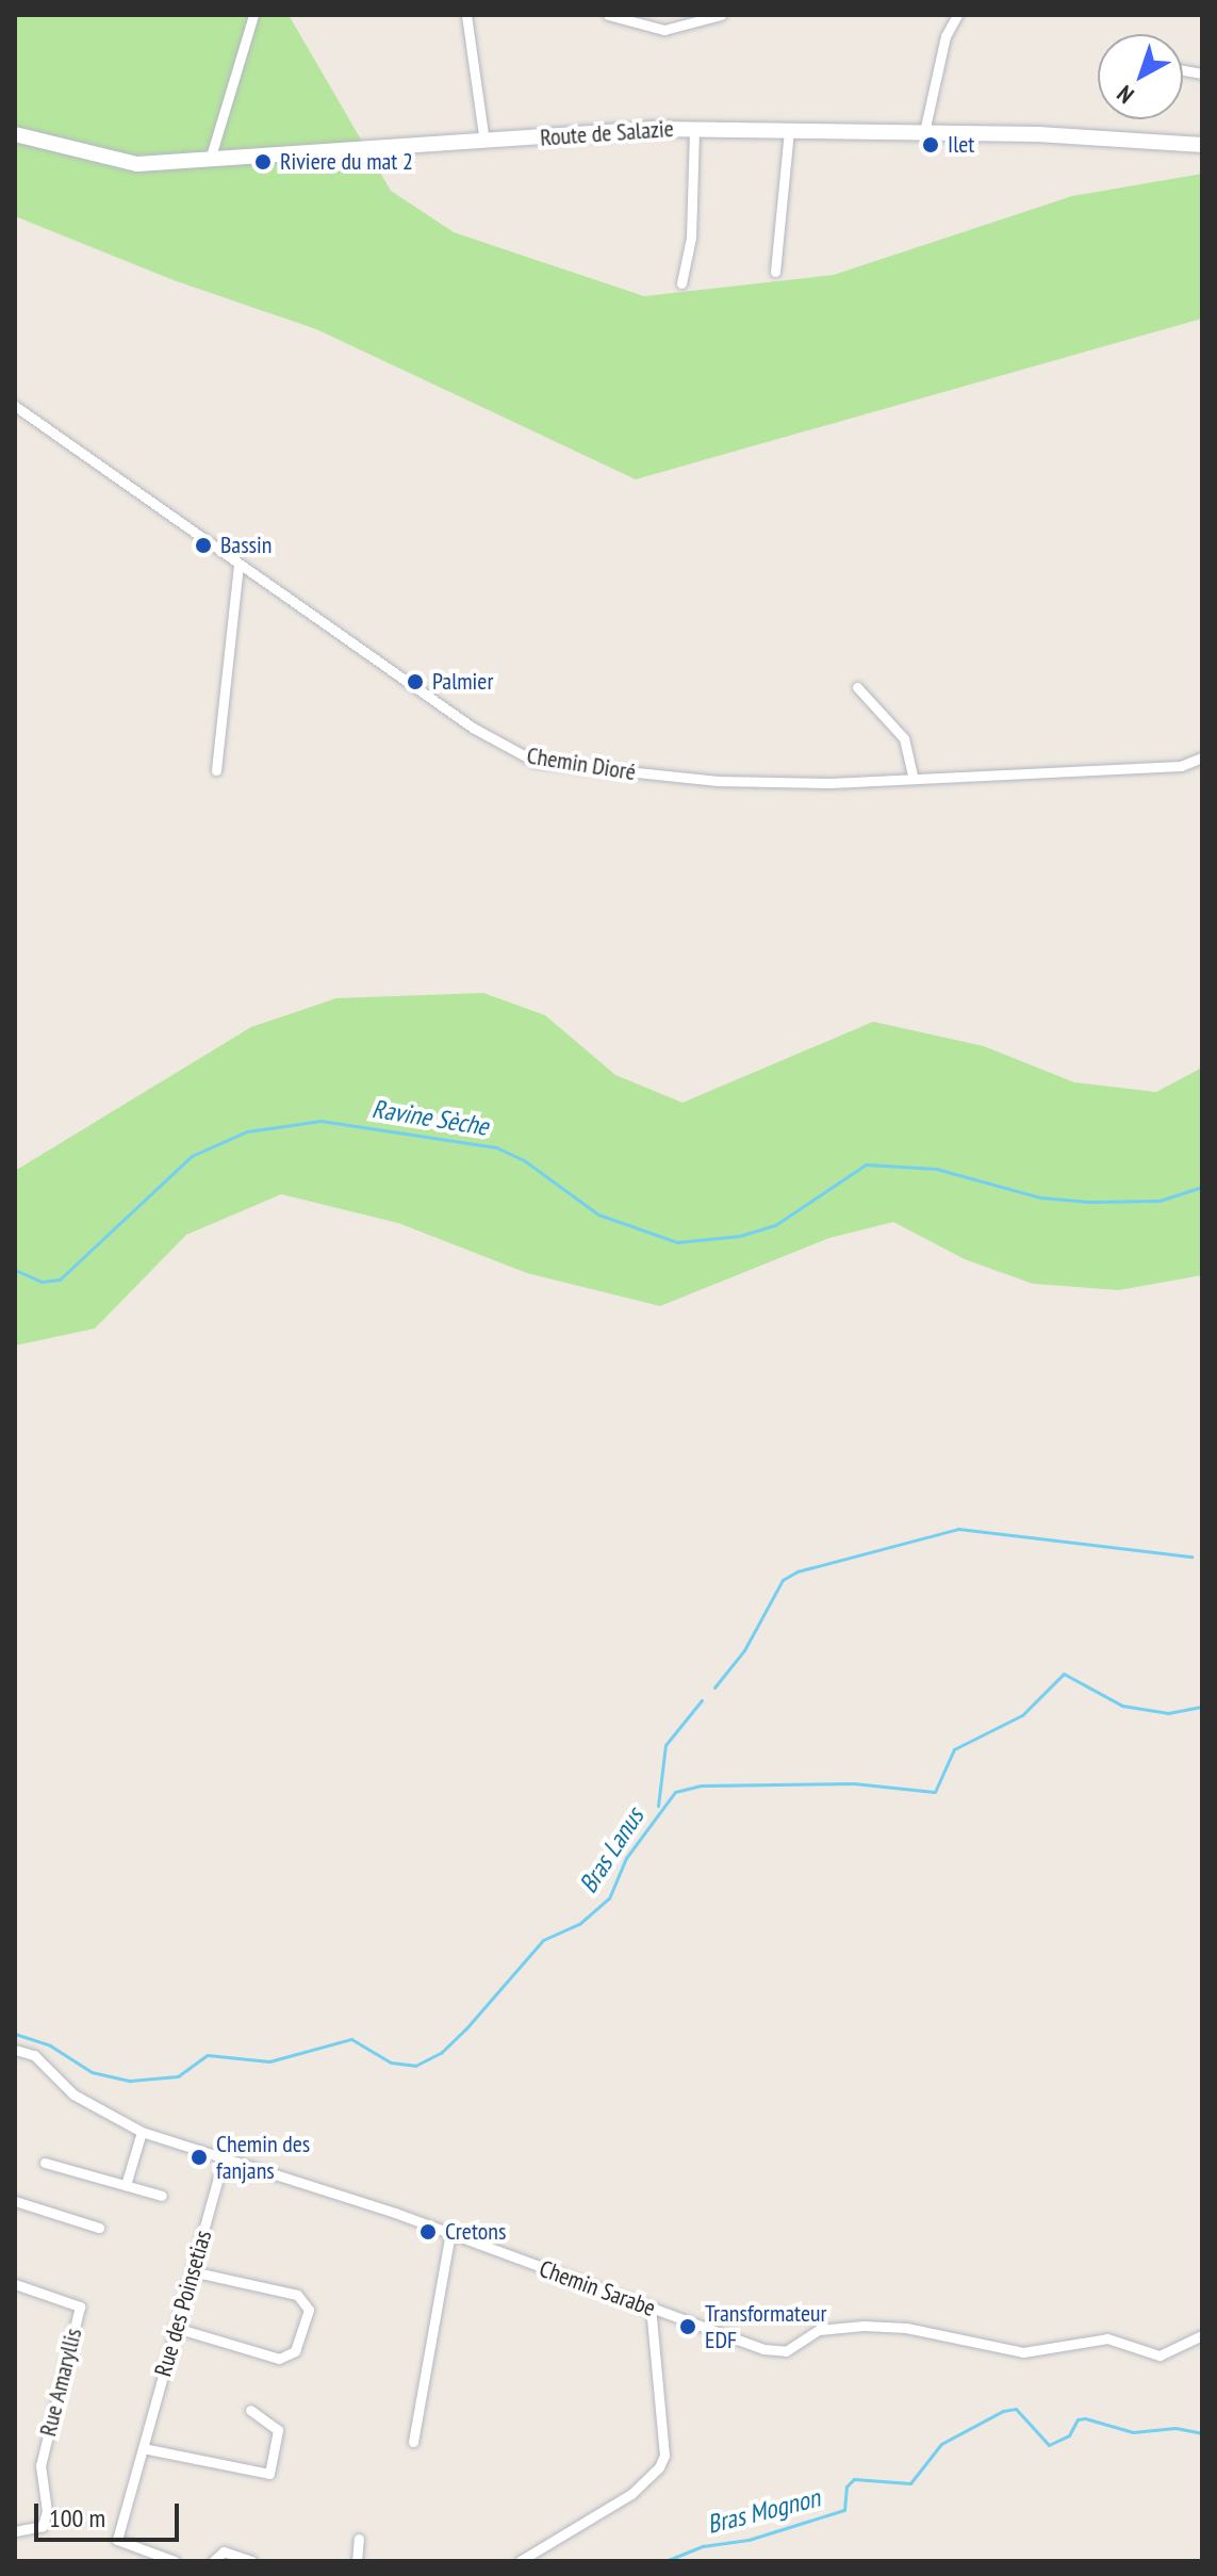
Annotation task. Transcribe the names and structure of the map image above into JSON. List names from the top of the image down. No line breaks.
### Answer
{"streets":{"main road":["Route de Salazie"],"street":["Chemin Dioré","Chemin Sarabe","Rue des Poinsetias","Rue Amaryllis"]},"crossings":[["Chemin Sarabe","Rue des Poinsetias"]],"water":["Ravine Sèche","Bras Lanus","Bras Mognon"],"places":["Ilet","Riviere du mat 2","Bassin","Palmier","Chemin des fanjans","Cretons","Transformateur EDF"],"scale_bar":"100 m","north":"bottom left"}
